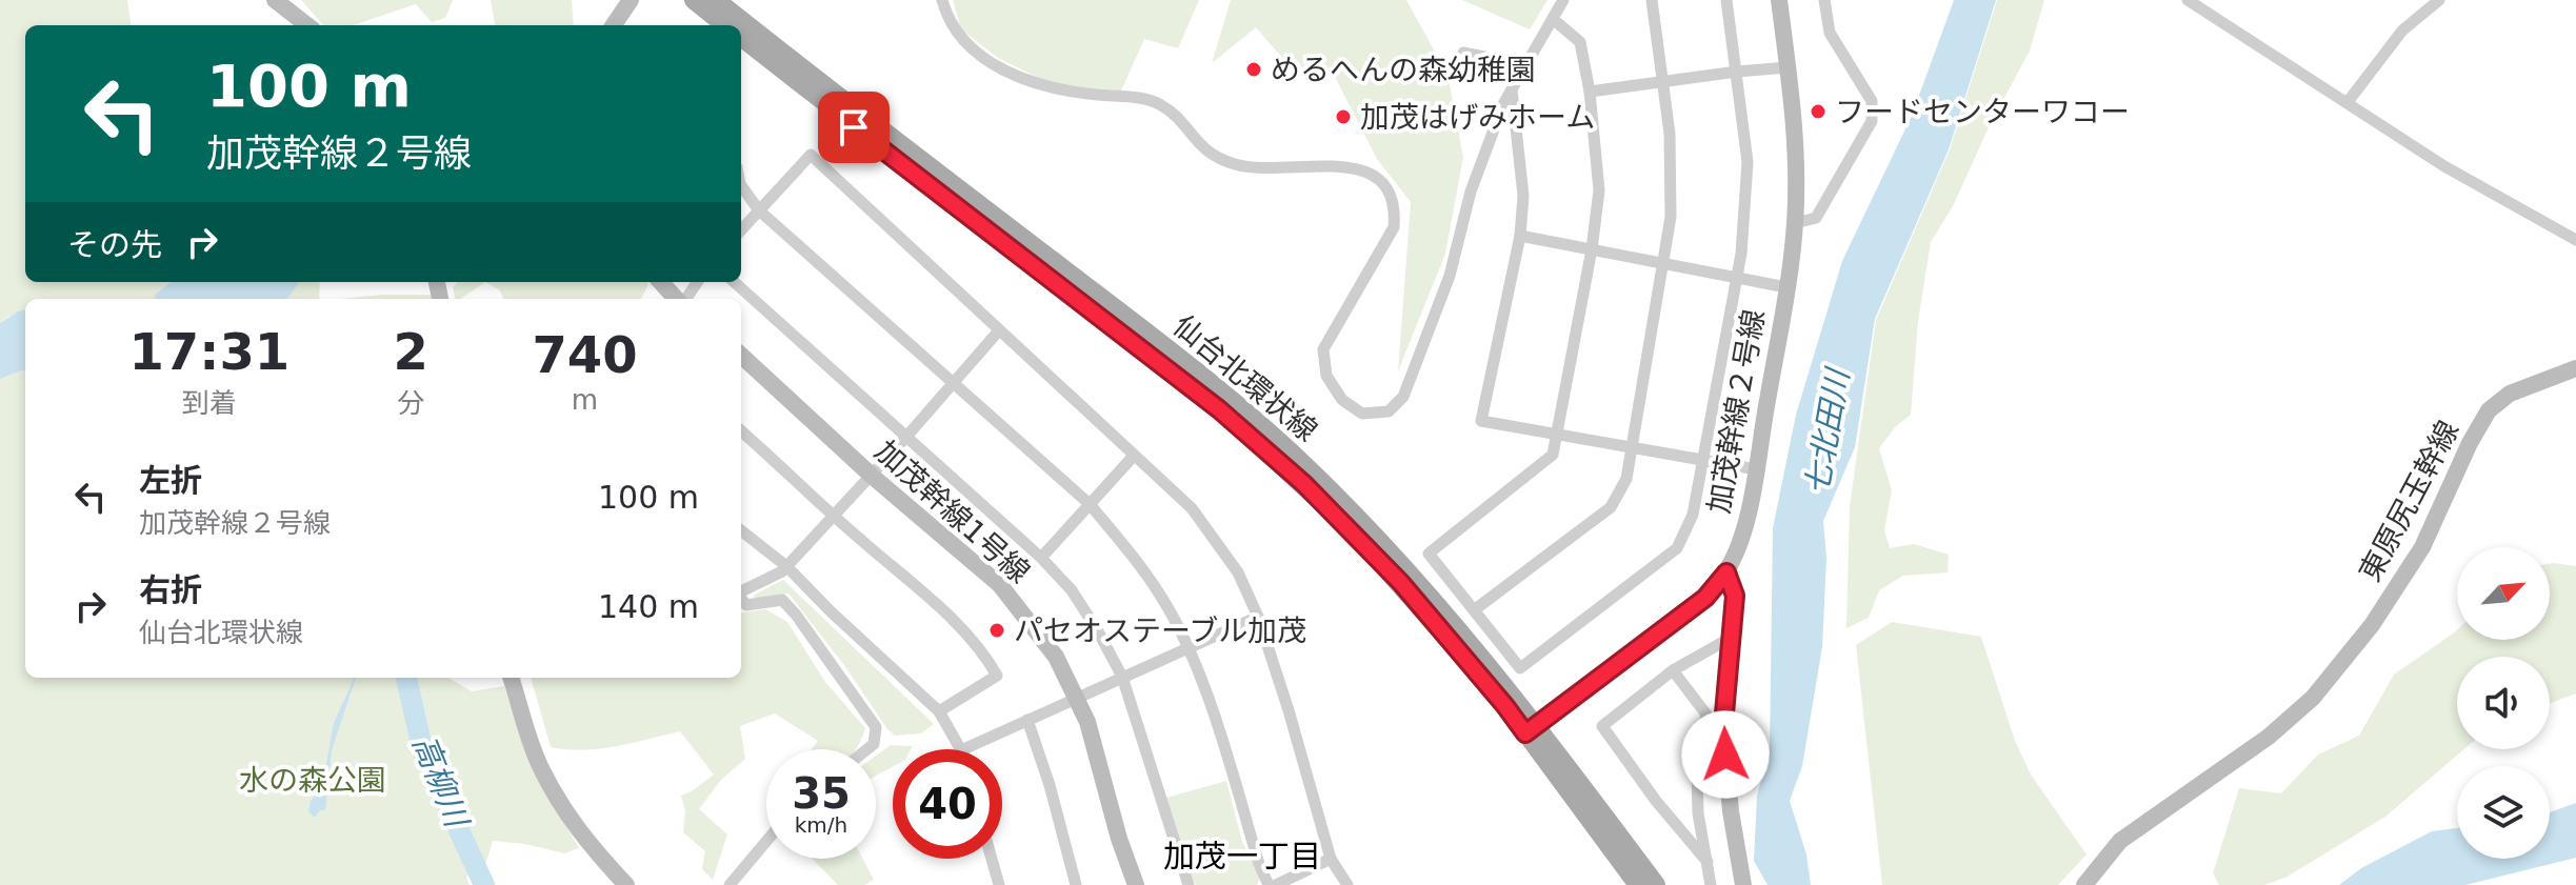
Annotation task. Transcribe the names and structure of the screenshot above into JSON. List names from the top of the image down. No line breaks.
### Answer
{"streets":{"main road":["仙台北環状線"],"street":["加茂幹線２号線","東原尻玉幹線","加茂幹線1号線"]},"crossings":[["仙台北環状線","加茂幹線２号線"]],"districts":["加茂一丁目"],"water":["七北田川","高柳川"],"parks":["水の森公園"],"places":["めるへんの森幼稚園","フードセンターワコー","加茂はげみホーム","パセオステーブル加茂"],"north":"top right","page":{"turn":["100 m","加茂幹線２号線"],"then":"その先","eta":["17:31","到着","2","分","740","m"],"list":[{"name":"左折","note":"加茂幹線２号線","value":"100 m"},{"name":"右折","note":"仙台北環状線","value":"140 m"}],"speed":"35 km/h","limit":"40"}}
